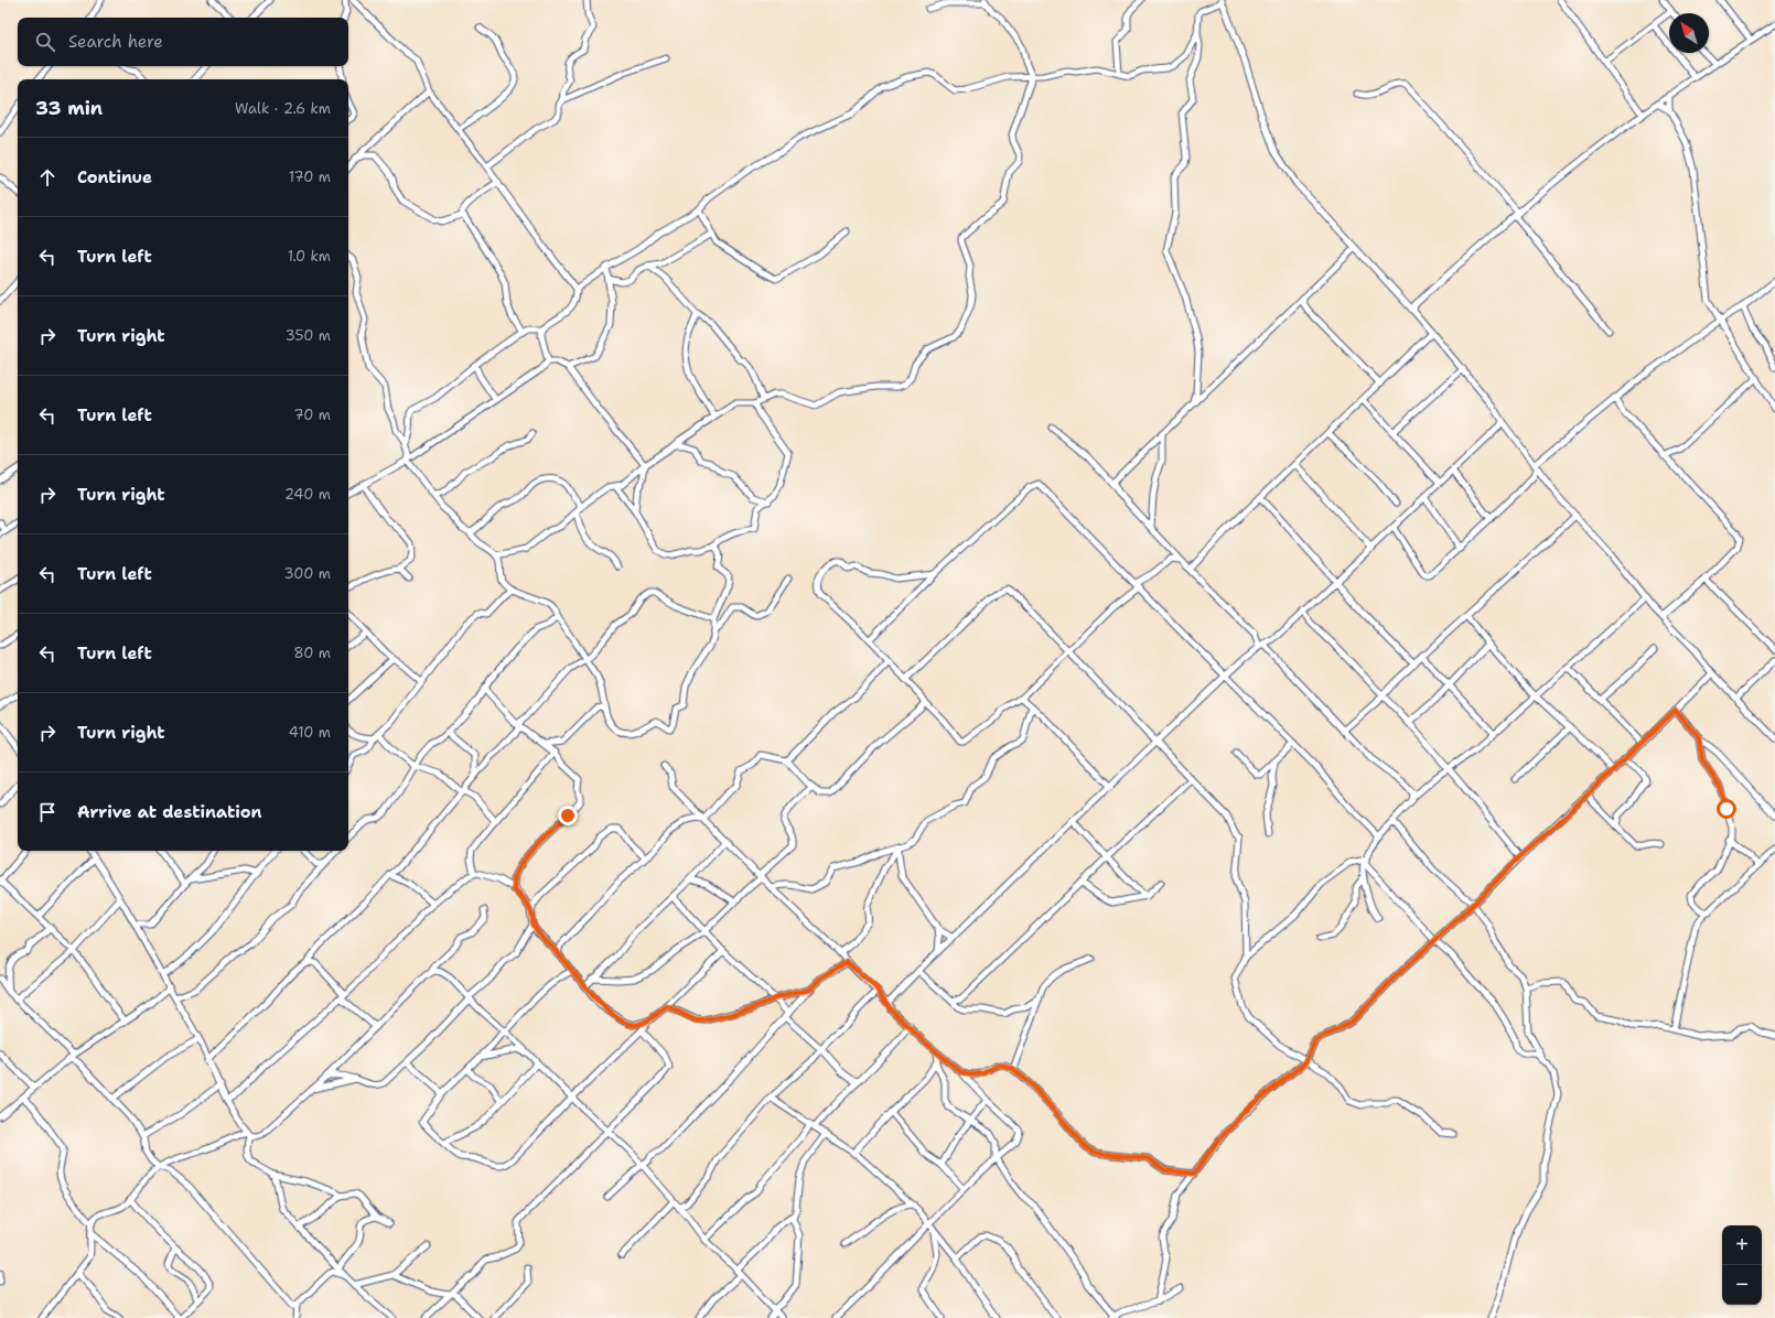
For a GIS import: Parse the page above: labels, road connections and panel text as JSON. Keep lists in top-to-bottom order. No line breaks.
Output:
{"north":"top left","page":{"search":"Search here","heading":["33 min","Walk · 2.6 km"],"list":[["Continue","170 m"],["Turn left","1.0 km"],["Turn right","350 m"],["Turn left","70 m"],["Turn right","240 m"],["Turn left","300 m"],["Turn left","80 m"],["Turn right","410 m"],"Arrive at destination"],"map_buttons":["+","−"]}}
